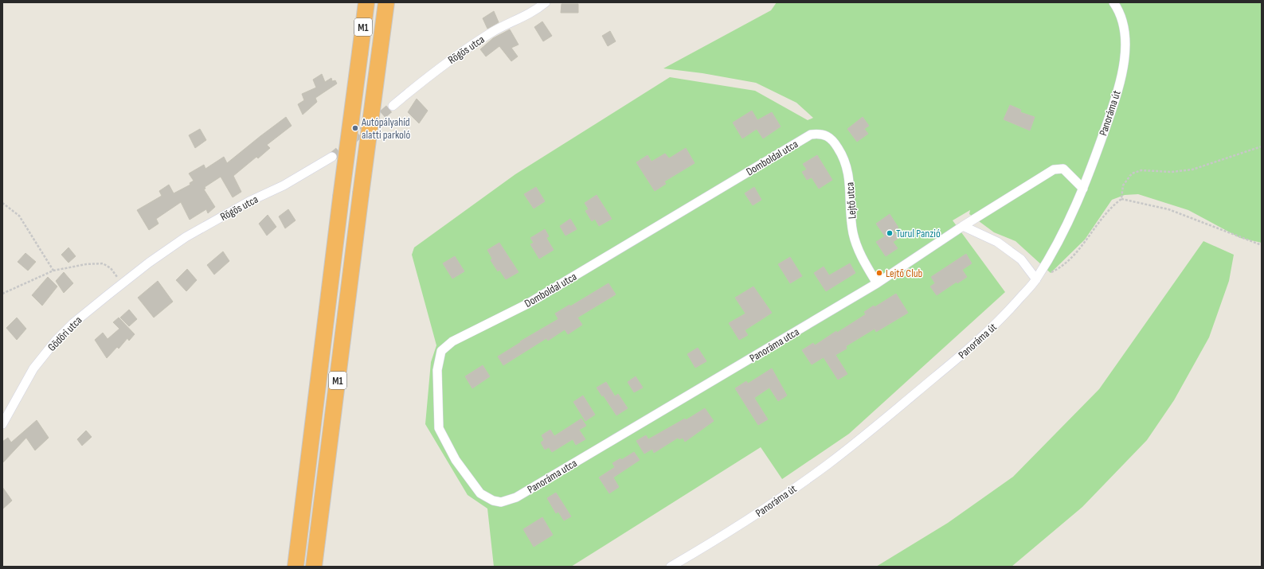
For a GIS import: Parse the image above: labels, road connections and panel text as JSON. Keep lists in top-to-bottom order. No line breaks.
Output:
{"streets":{"highway":["M1"],"street":["Rögös utca","Panoráma út","Domboldal utca","Lejtő utca","Gödöri utca","Panoráma utca"]},"crossings":[["Rögös utca","Gödöri utca"],["Panoráma út","Panoráma utca"],["Domboldal utca","Lejtő utca"],["Domboldal utca","Panoráma utca"],["Lejtő utca","Panoráma utca"]],"places":["Autópályahíd alatti parkoló","Turul Panzió","Lejtő Club"]}
